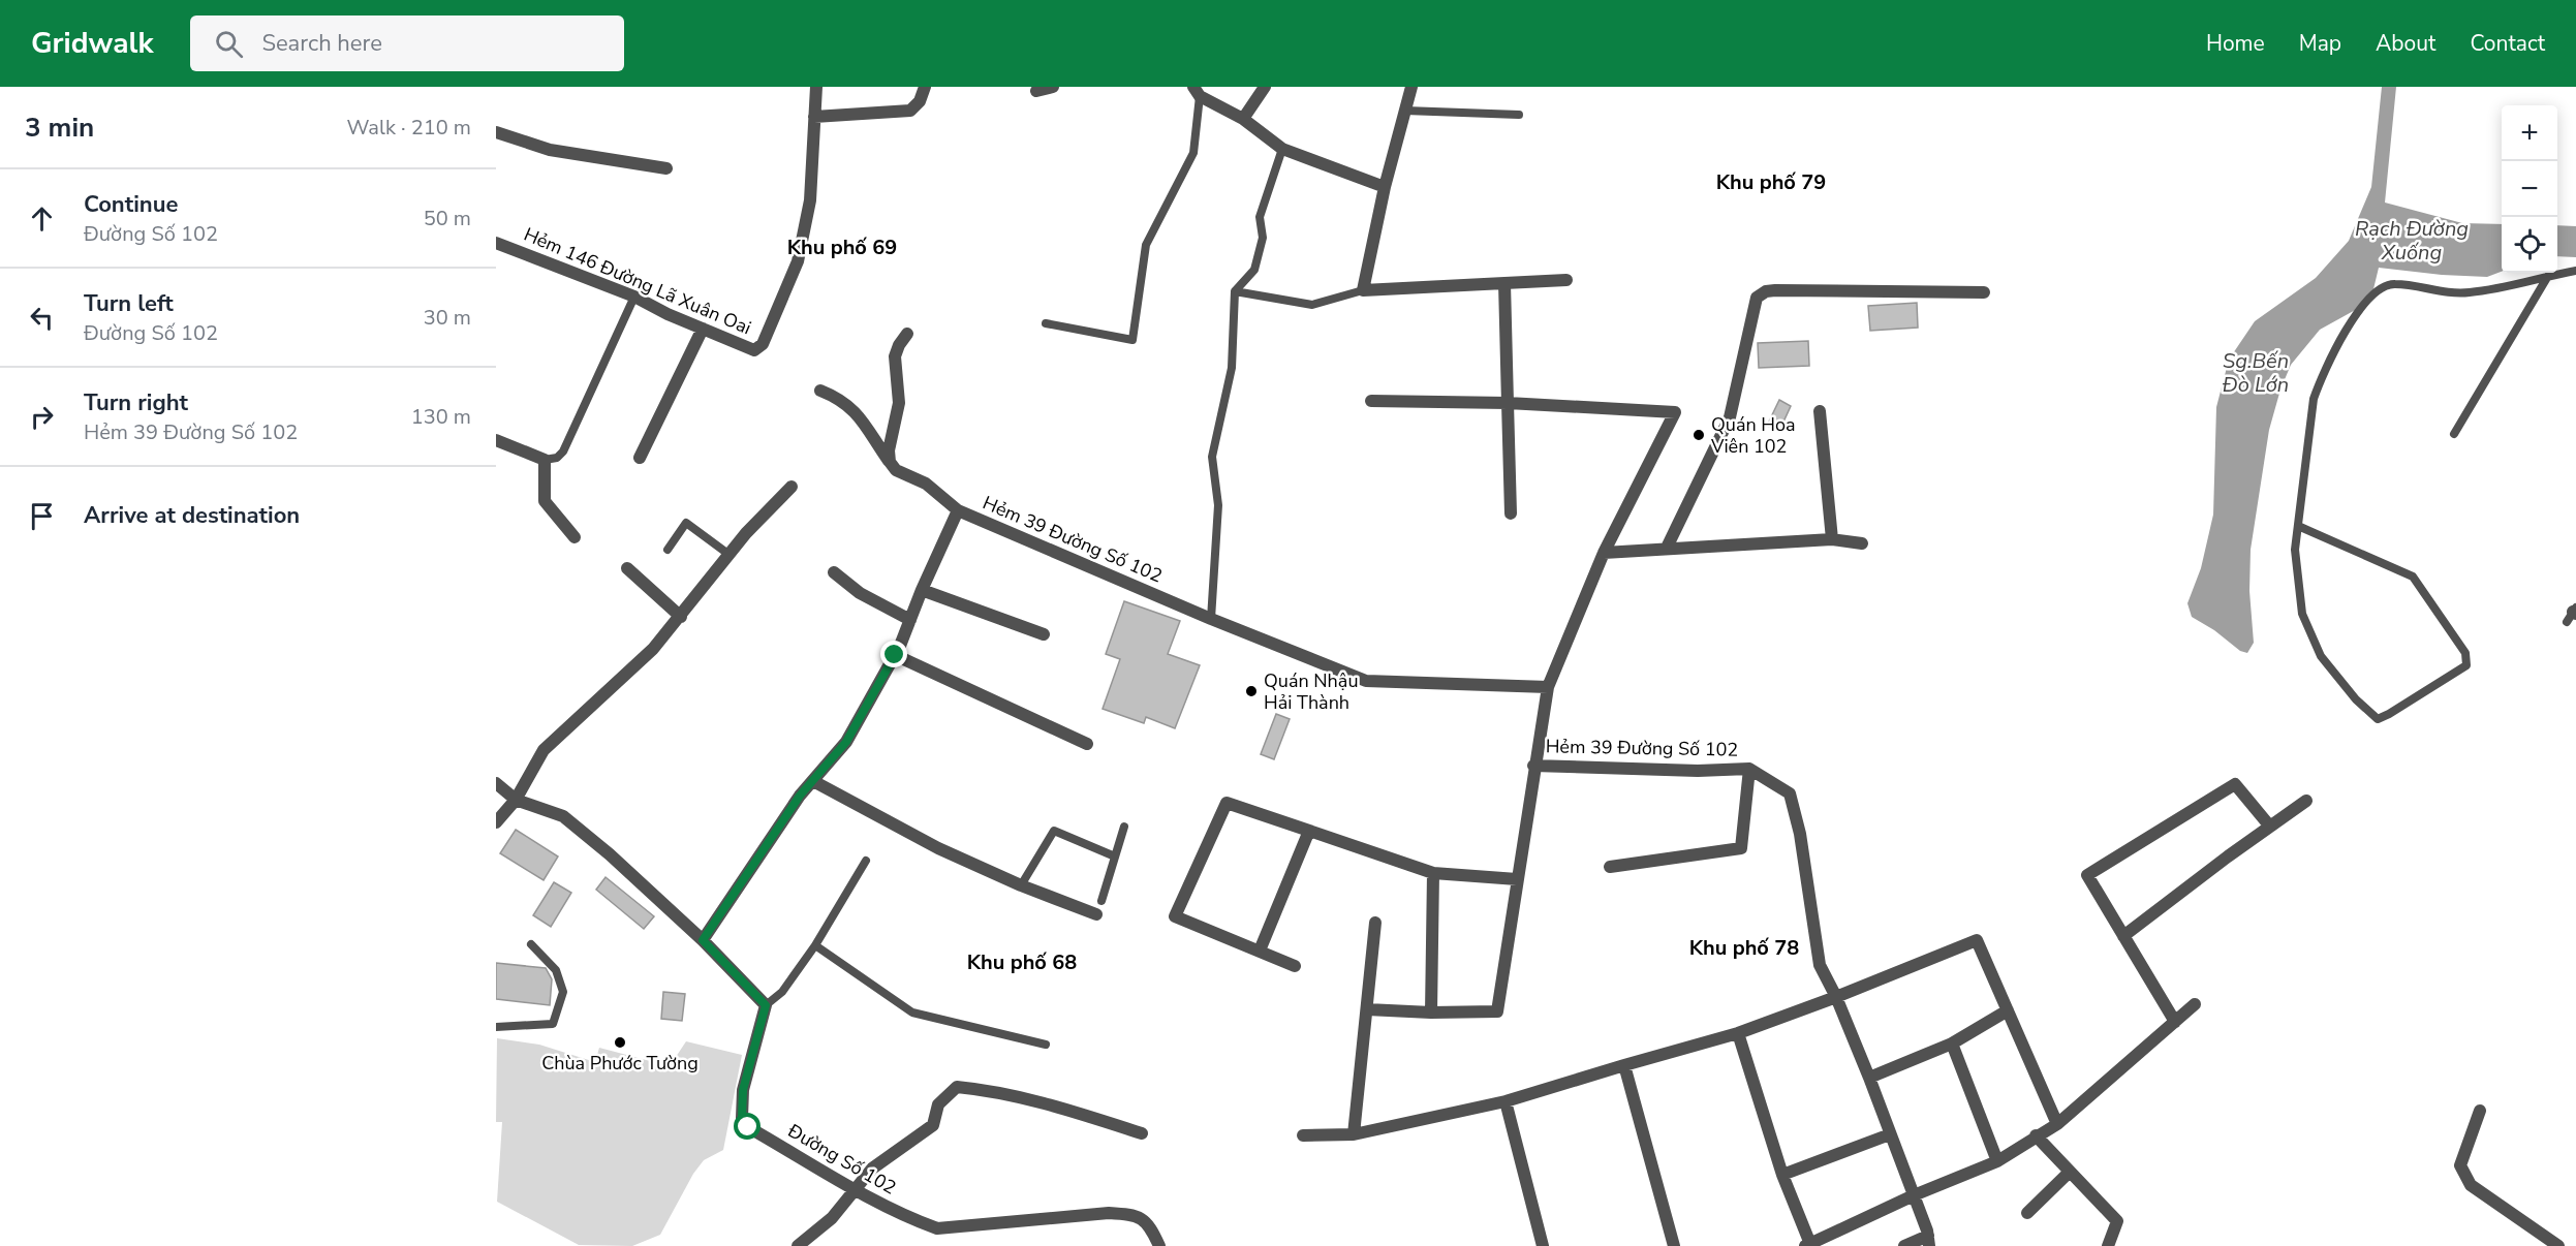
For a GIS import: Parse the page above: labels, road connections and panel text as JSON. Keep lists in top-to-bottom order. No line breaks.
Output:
{"streets":{"street":["Hẻm 146 Đường Lã Xuân Oai","Hẻm 39 Đường Số 102","Đường Số 102"]},"districts":["Khu phố 79","Khu phố 69","Khu phố 78","Khu phố 68"],"water":["Rạch Đường Xuống","Sg.Bến Đò Lớn"],"places":["Quán Hoa Viên 102","Quán Nhậu Hải Thành","Chùa Phước Tường"],"page":{"header":"Gridwalk","search":"Search here","nav":["Home","Map","About","Contact"],"heading":["3 min","Walk · 210 m"],"map_buttons":["+","−"],"list":[["Continue","Đường Số 102","50 m"],["Turn left","Đường Số 102","30 m"],["Turn right","Hẻm 39 Đường Số 102","130 m"],"Arrive at destination"]}}
